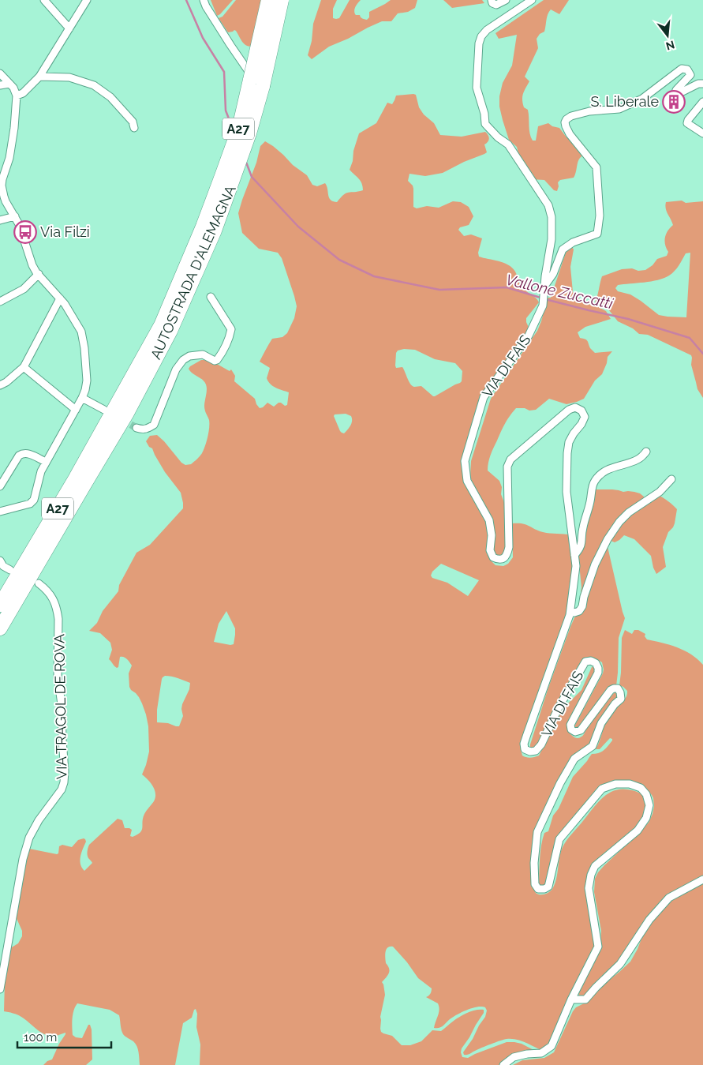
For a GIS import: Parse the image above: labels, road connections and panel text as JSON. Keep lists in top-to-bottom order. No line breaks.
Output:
{"streets":{"highway":["A27","AUTOSTRADA D'ALEMAGNA"],"street":["VIA DI FAIS","VIA TRAGOL DE ROVA"]},"crossings":[["A27","AUTOSTRADA D'ALEMAGNA"]],"water":["Vallone Zuccatti"],"places":{"building":["S. Liberale"],"bus stop":["Via Filzi"]},"scale_bar":"100 m","north":"bottom"}
